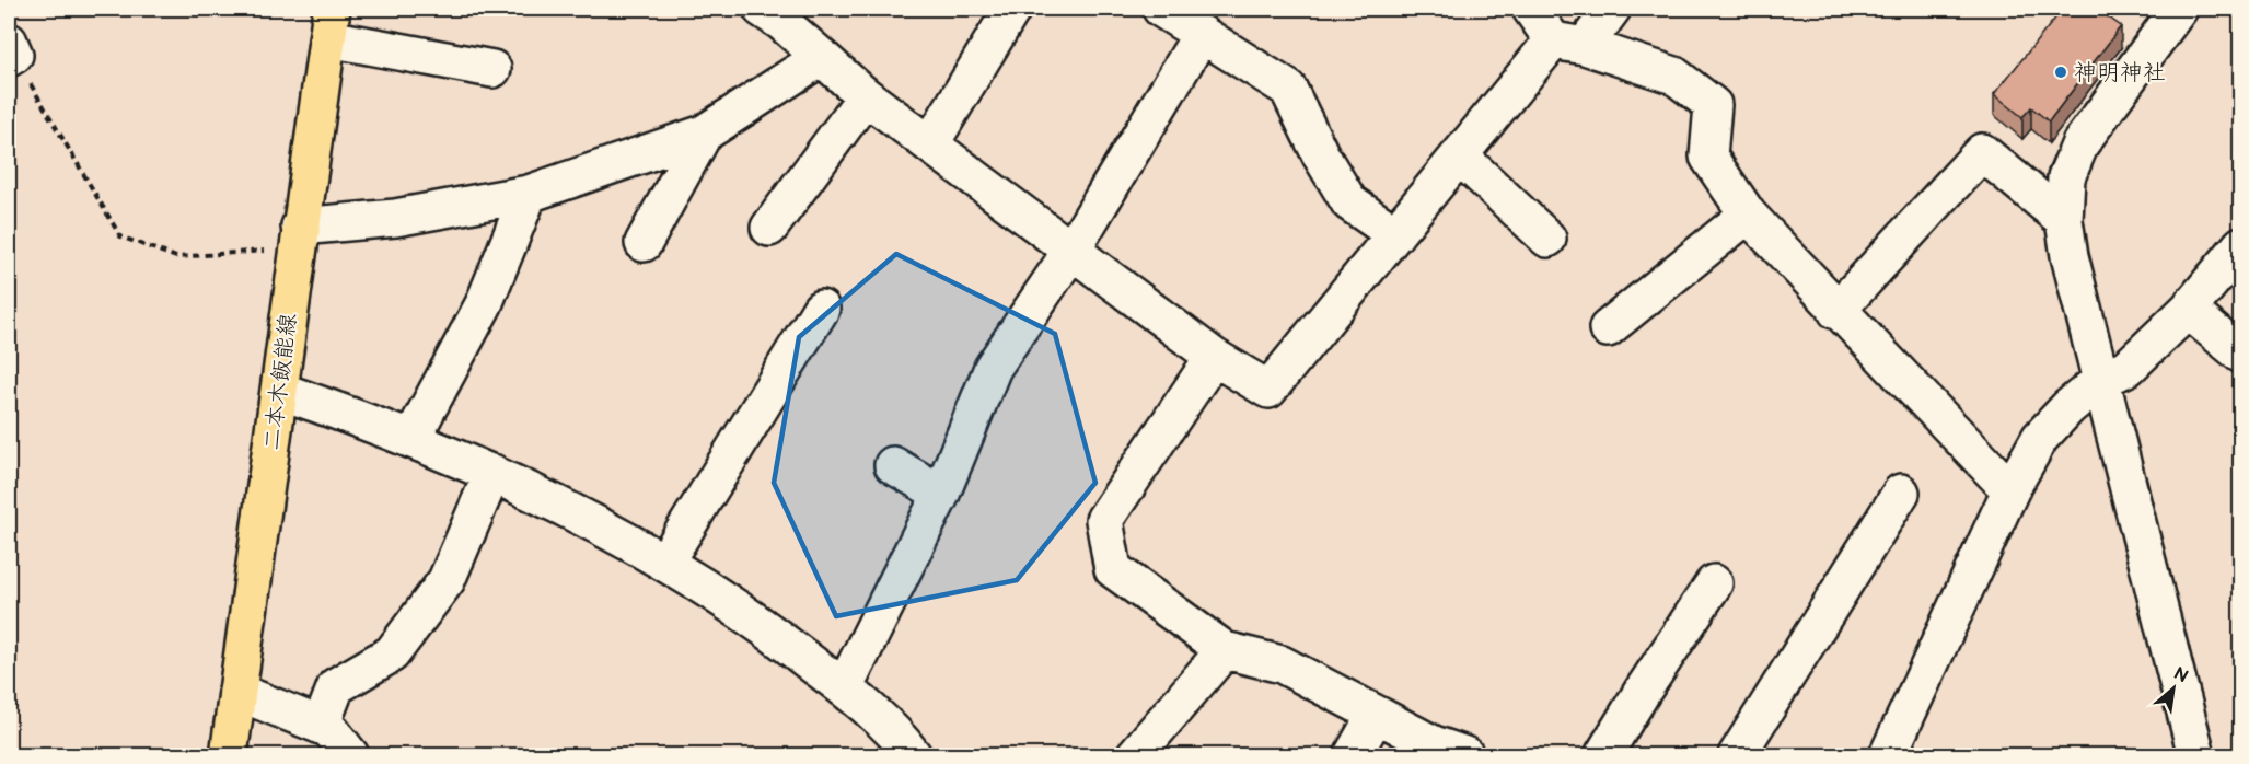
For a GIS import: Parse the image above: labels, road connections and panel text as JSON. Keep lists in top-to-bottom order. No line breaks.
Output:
{"streets":{"main road":["二本木飯能線"]},"places":["神明神社"],"north":"top right"}
